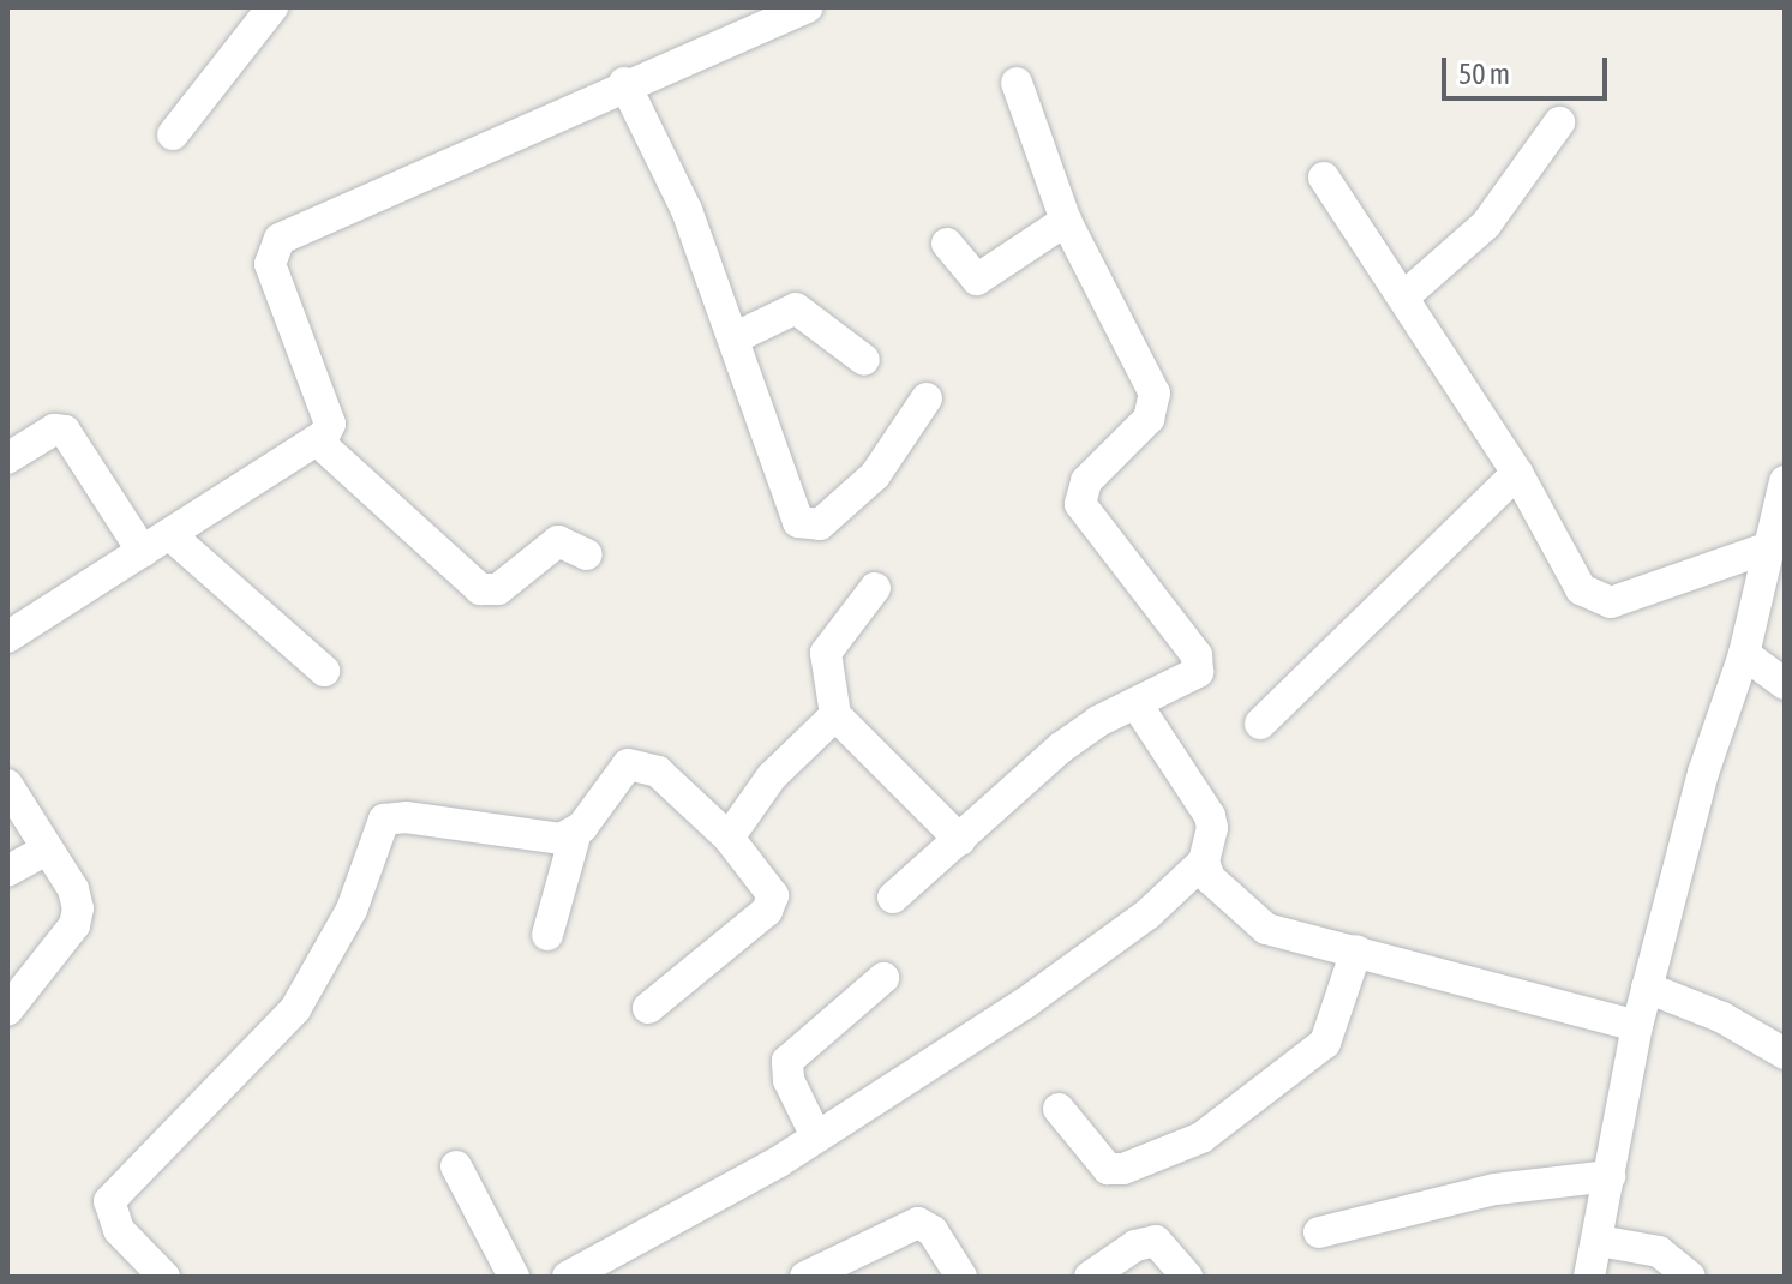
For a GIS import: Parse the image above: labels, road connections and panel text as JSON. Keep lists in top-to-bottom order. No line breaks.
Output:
{"scale_bar":"50 m"}
